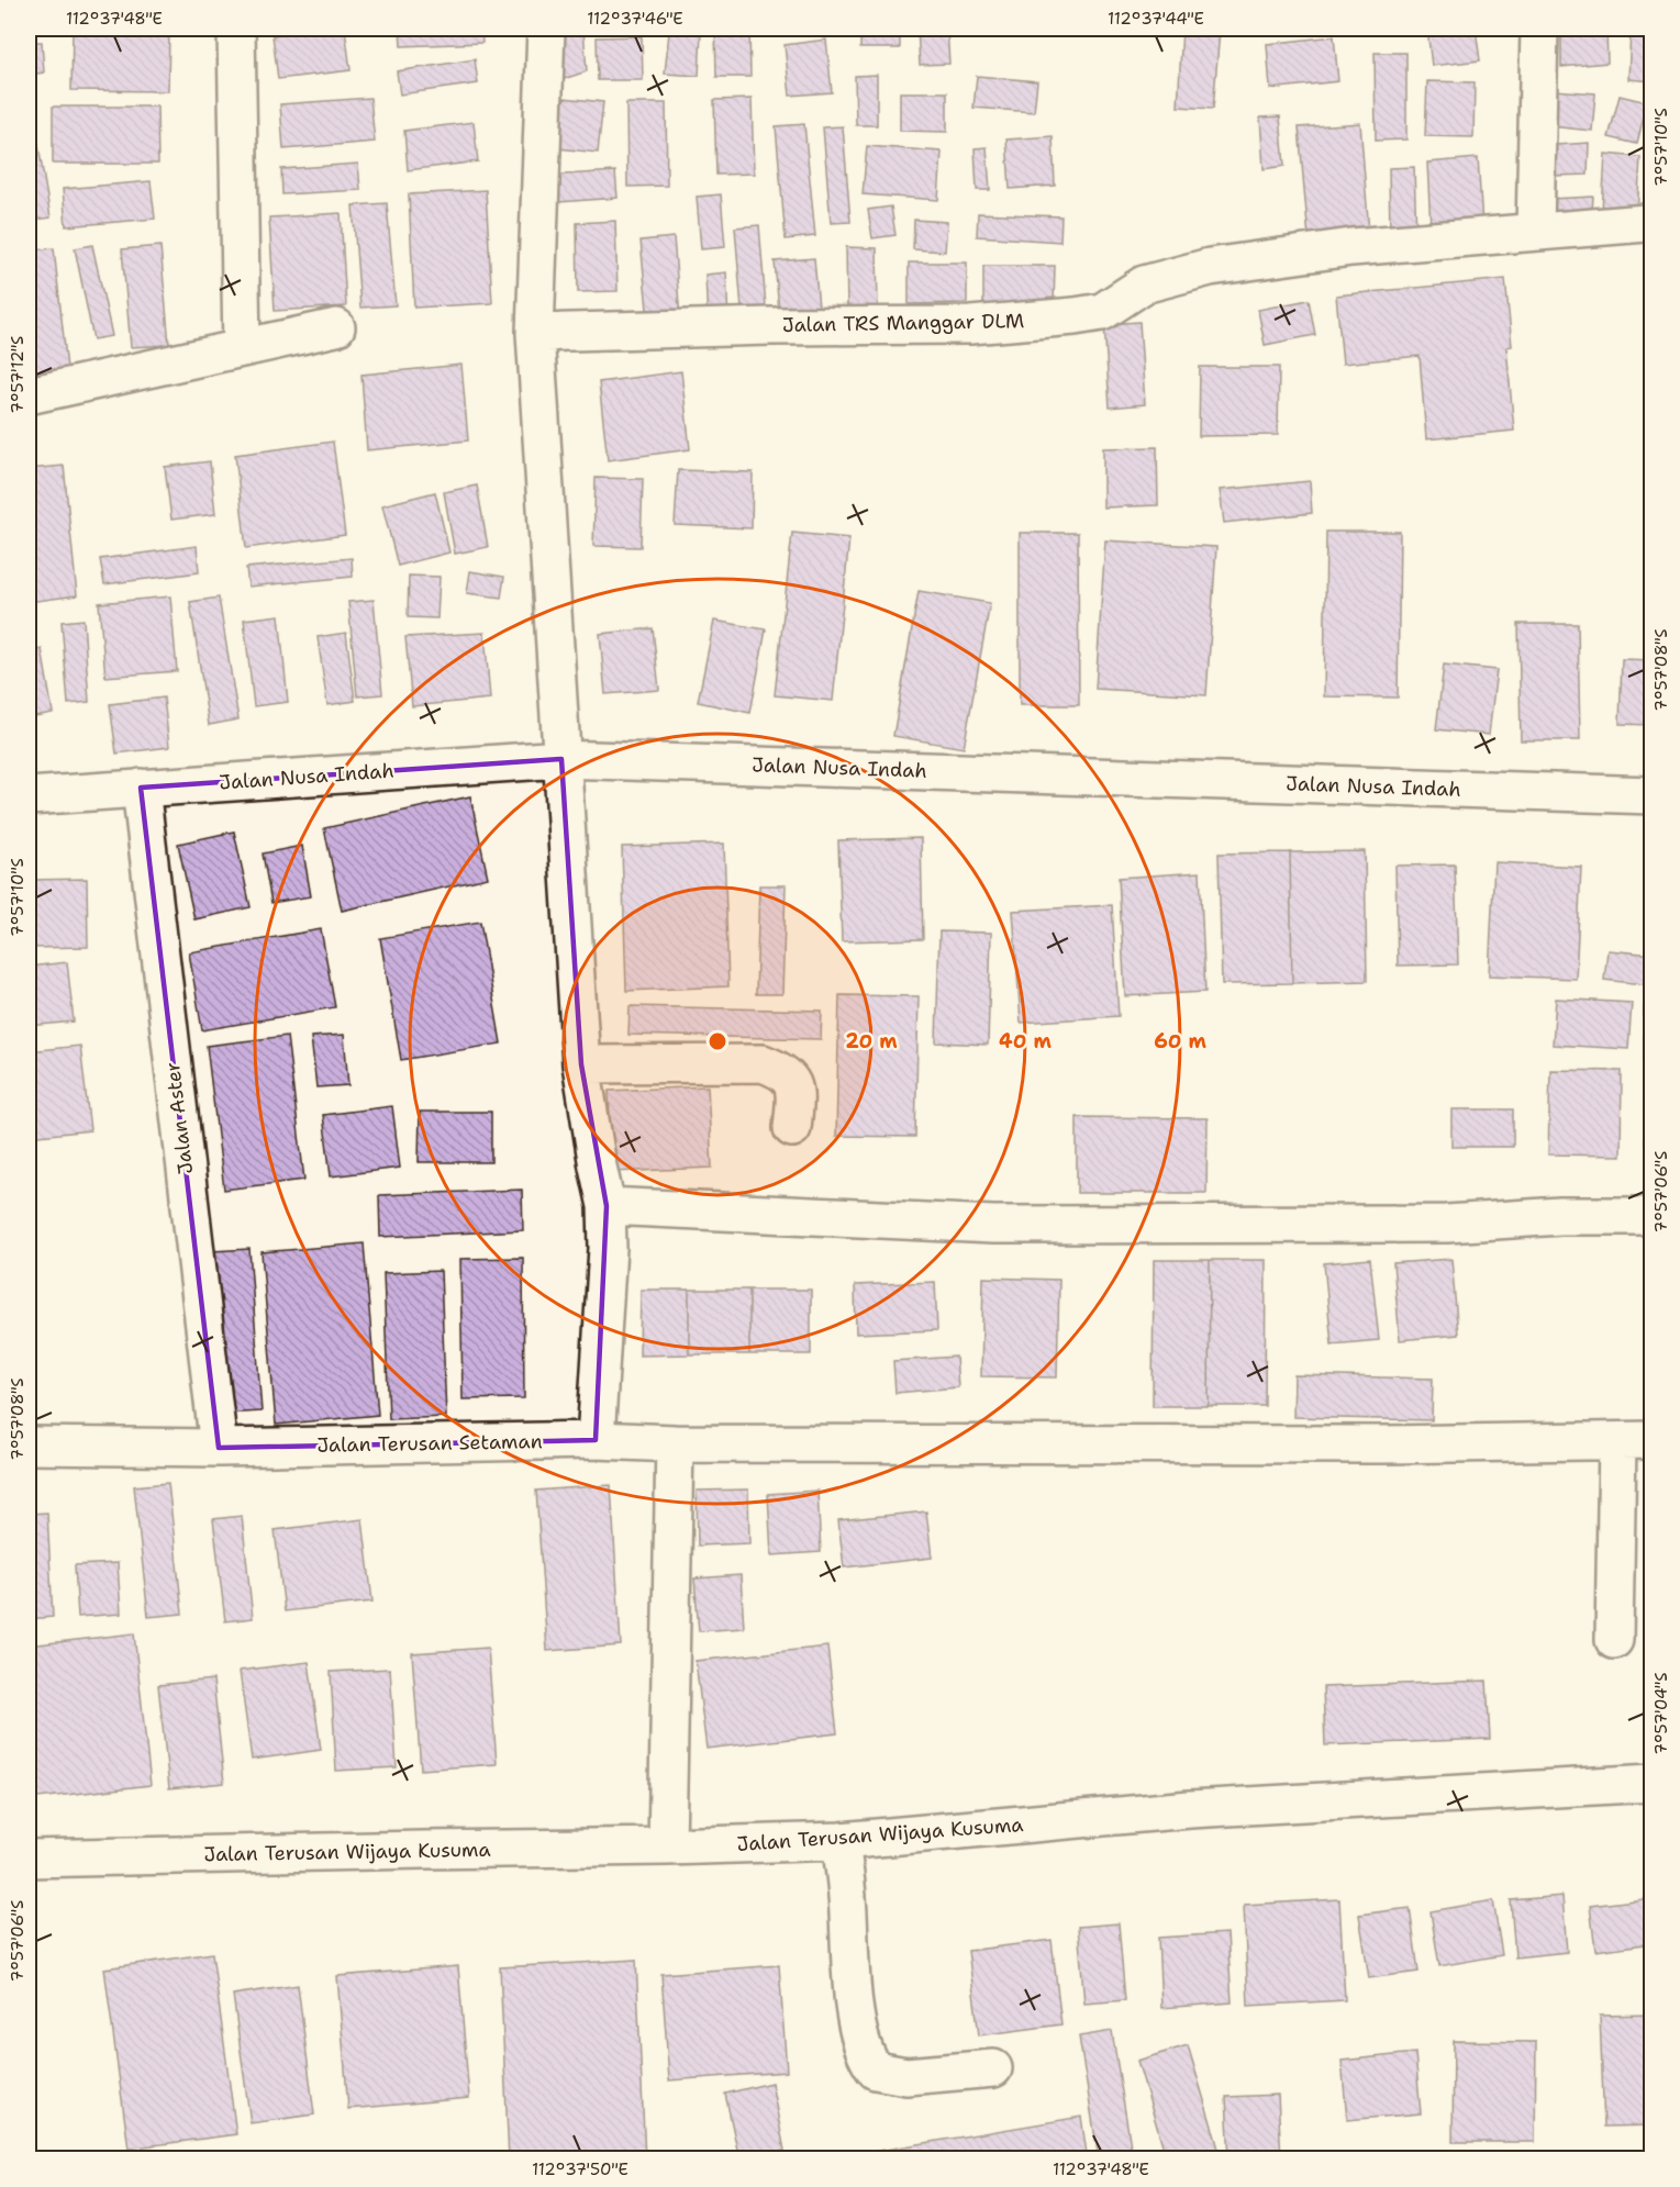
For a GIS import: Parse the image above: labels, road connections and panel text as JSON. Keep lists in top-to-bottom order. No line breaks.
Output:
{"streets":{"street":["Jalan TRS Manggar DLM","Jalan Nusa Indah","Jalan Aster","Jalan Terusan Setaman","Jalan Terusan Wijaya Kusuma"]},"crossings":[["Jalan Nusa Indah","Jalan Aster"],["Jalan Aster","Jalan Terusan Setaman"]],"coordinates":["112°37'48\"E","112°37'46\"E","112°37'44\"E","7°57'10\"S","7°57'12\"S","7°57'08\"S","7°57'06\"S","7°57'04\"S","112°37'50\"E"],"rings":["20 m","40 m","60 m"]}
